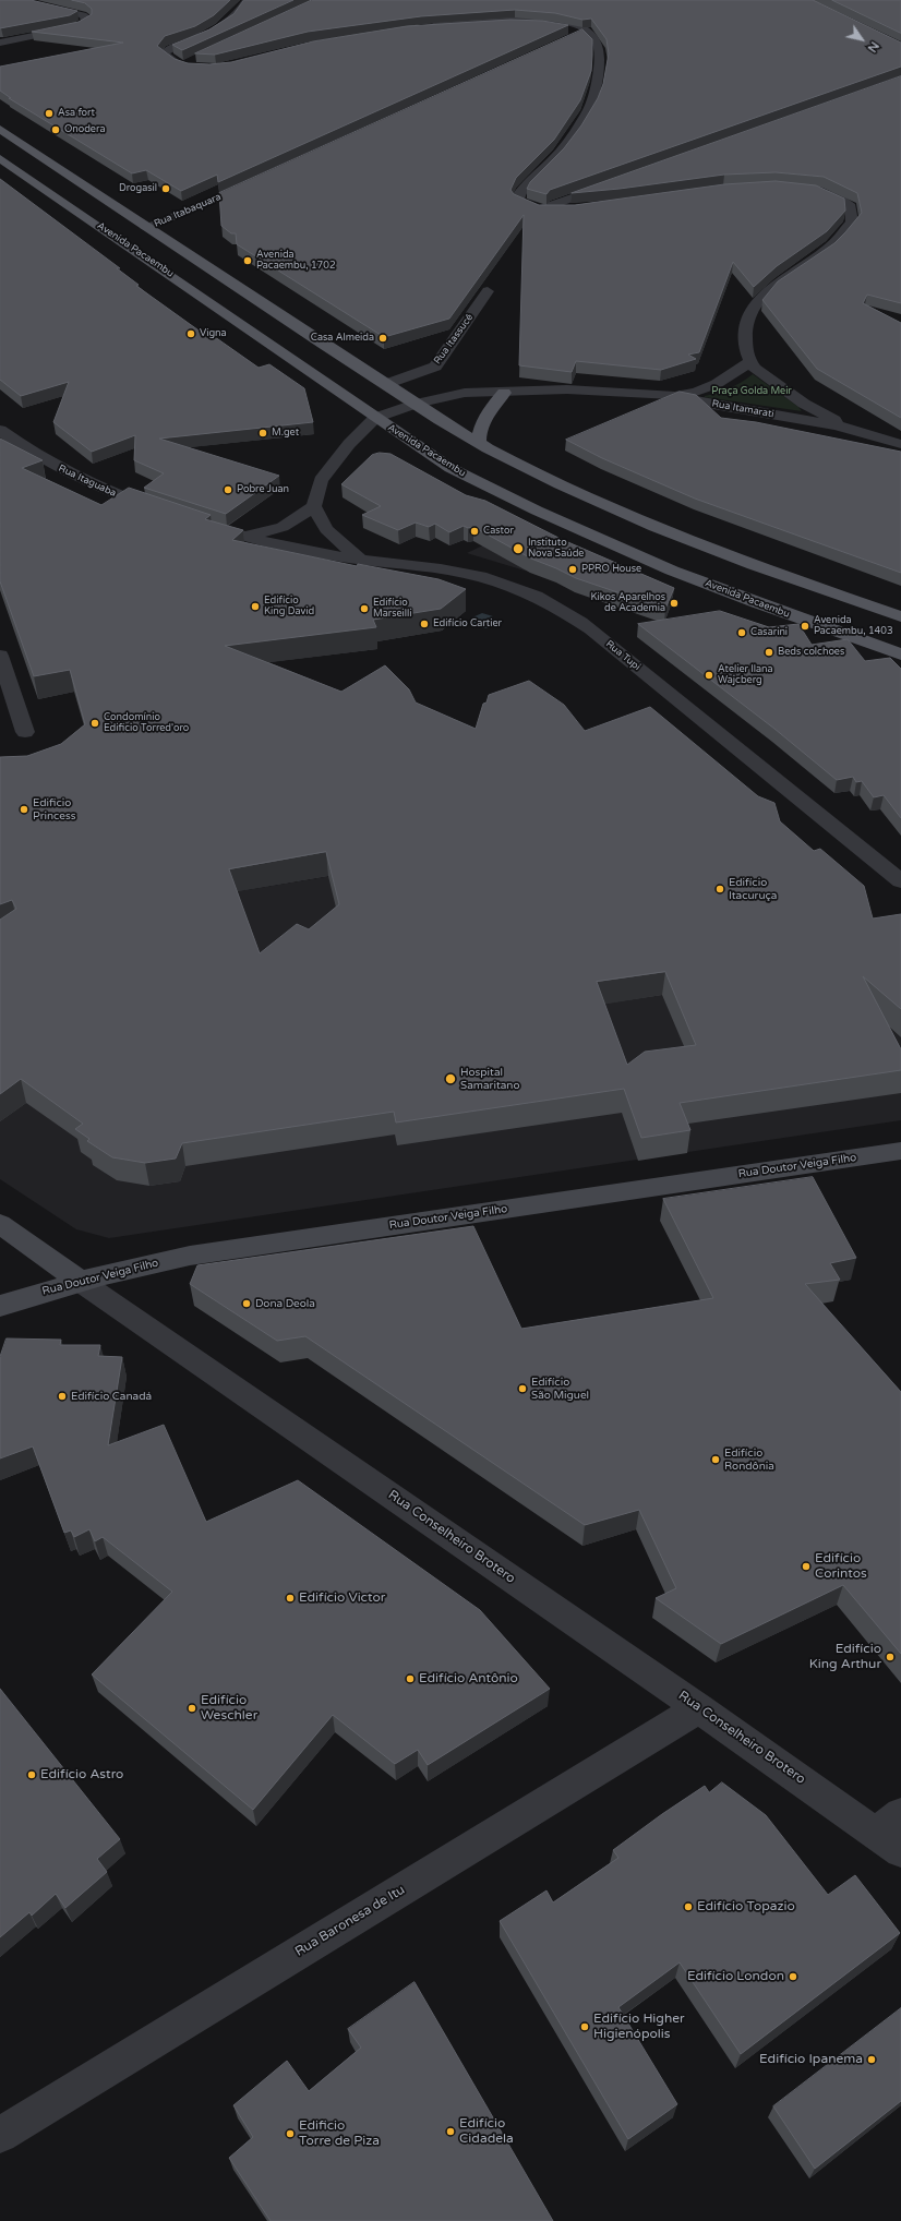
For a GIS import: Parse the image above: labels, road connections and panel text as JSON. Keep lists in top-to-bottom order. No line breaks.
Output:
{"streets":{"main road":["Avenida Pacaembu"],"street":["Rua Itabaquara","Rua Itassucê","Rua Itamarati","Rua Itaguaba","Rua Tupi","Rua Doutor Veiga Filho","Rua Conselheiro Brotero","Rua Baronesa de Itu"]},"crossings":[["Avenida Pacaembu","Rua Itamarati"],["Rua Doutor Veiga Filho","Rua Conselheiro Brotero"],["Rua Conselheiro Brotero","Rua Baronesa de Itu"]],"parks":["Praça Golda Meir"],"places":["Asa fort","Onodera","Drogasil","Avenida Pacaembu, 1702","Vigna","Casa Almeida","M.get","Pobre Juan","Castor","Instituto Nova Saúde","PPRO House","Kikos Aparelhos de Academia","Edifício King David","Edifício Marseilli","Edifício Cartier","Avenida Pacaembu, 1403","Casarini","Beds colchoes","Atelier Ilana Wajcberg","Condomínio Edificio Torred'oro","Edificio Princess","Edifício Itacuruça","Hospital Samaritano","Dona Deola","Edifício São Miguel","Edifício Canadá","Edifício Rondônia","Edifício Corintos","Edifício Victor","Edifício King Arthur","Edifício Antônio","Edifício Weschler","Edifício Astro","Edifício Topazio","Edifício London","Edifício Higher Higienópolis","Edifício Ipanema","Edifício Cidadela","Edificio Torre de Piza"],"north":"bottom right"}
